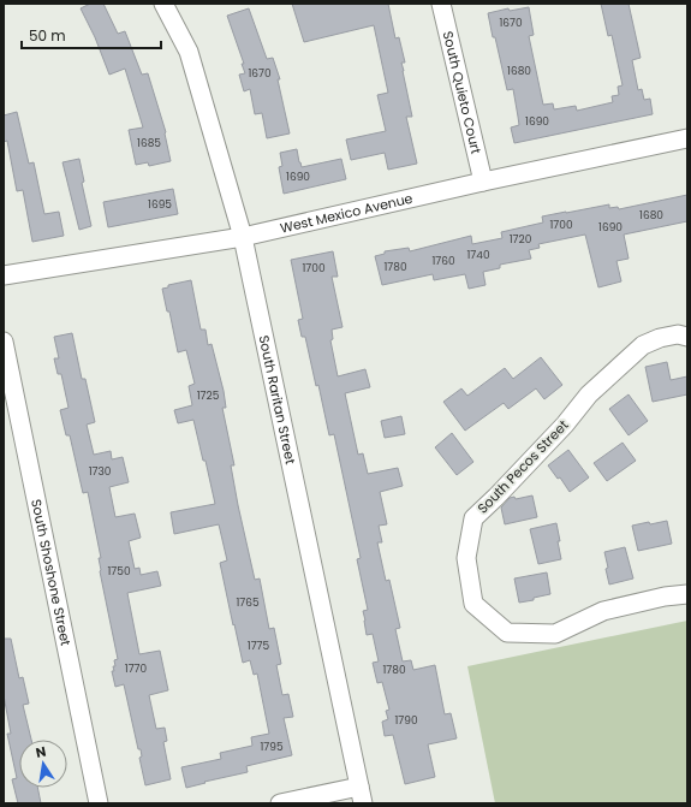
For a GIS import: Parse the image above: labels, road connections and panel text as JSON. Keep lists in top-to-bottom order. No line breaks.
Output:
{"streets":{"street":["South Quieto Court","West Mexico Avenue","South Raritan Street","South Pecos Street","South Shoshone Street"]},"crossings":[["South Quieto Court","West Mexico Avenue"],["West Mexico Avenue","South Raritan Street"]],"house_numbers":["1670","1680","1670","1690","1685","1690","1695","1680","1700","1690","1720","1740","1760","1780","1700","1725","1730","1750","1765","1775","1770","1780","1790","1795"],"scale_bar":"50 m","north":"top"}
